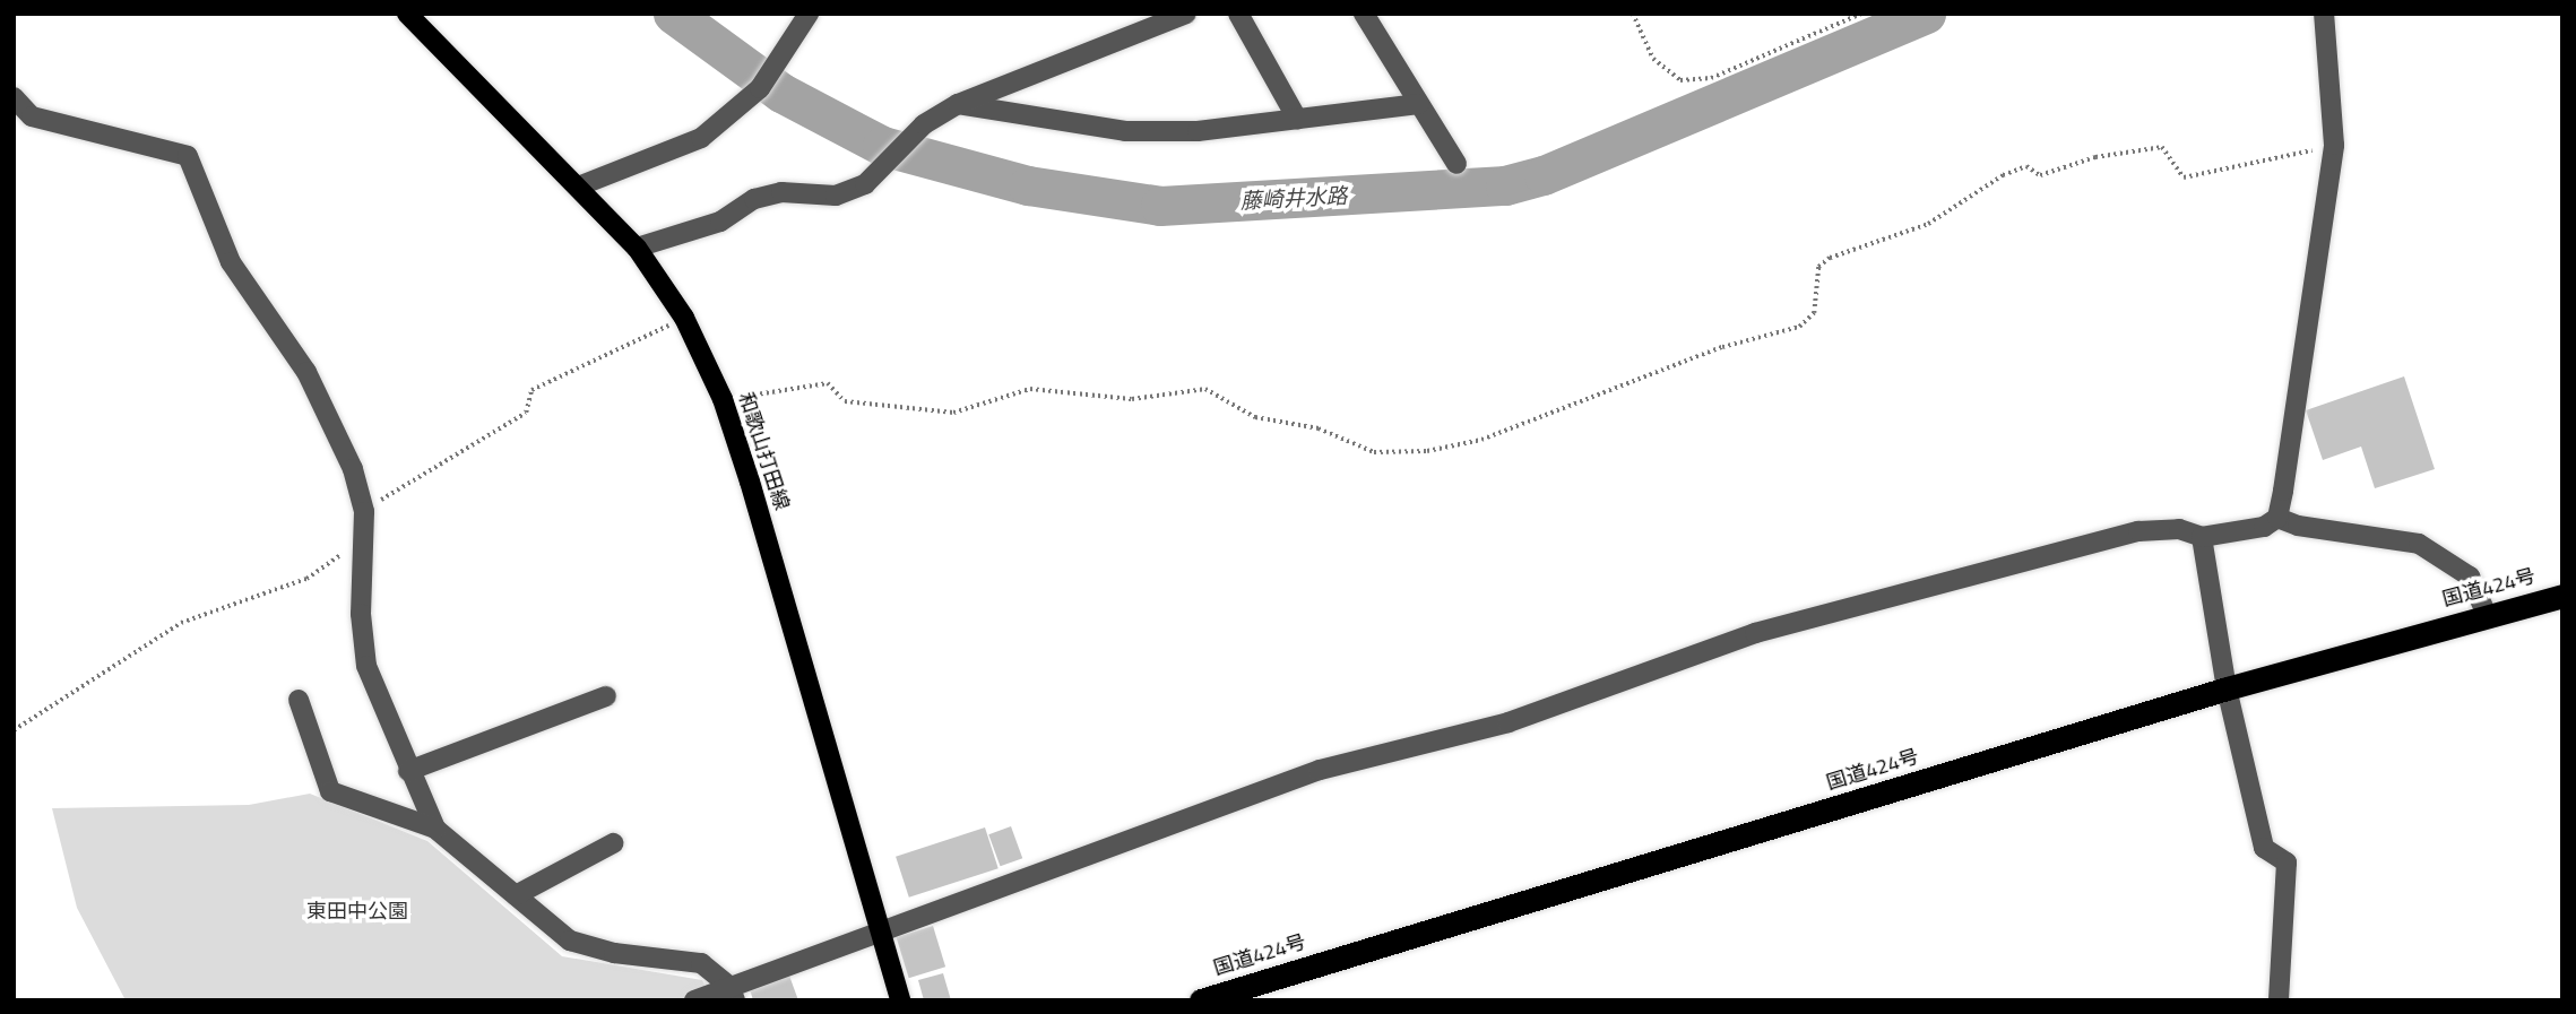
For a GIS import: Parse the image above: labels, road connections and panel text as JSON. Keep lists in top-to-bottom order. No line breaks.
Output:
{"streets":{"highway":["国道424号"],"main road":["和歌山打田線"]},"water":["藤崎井水路"],"parks":["東田中公園"]}
